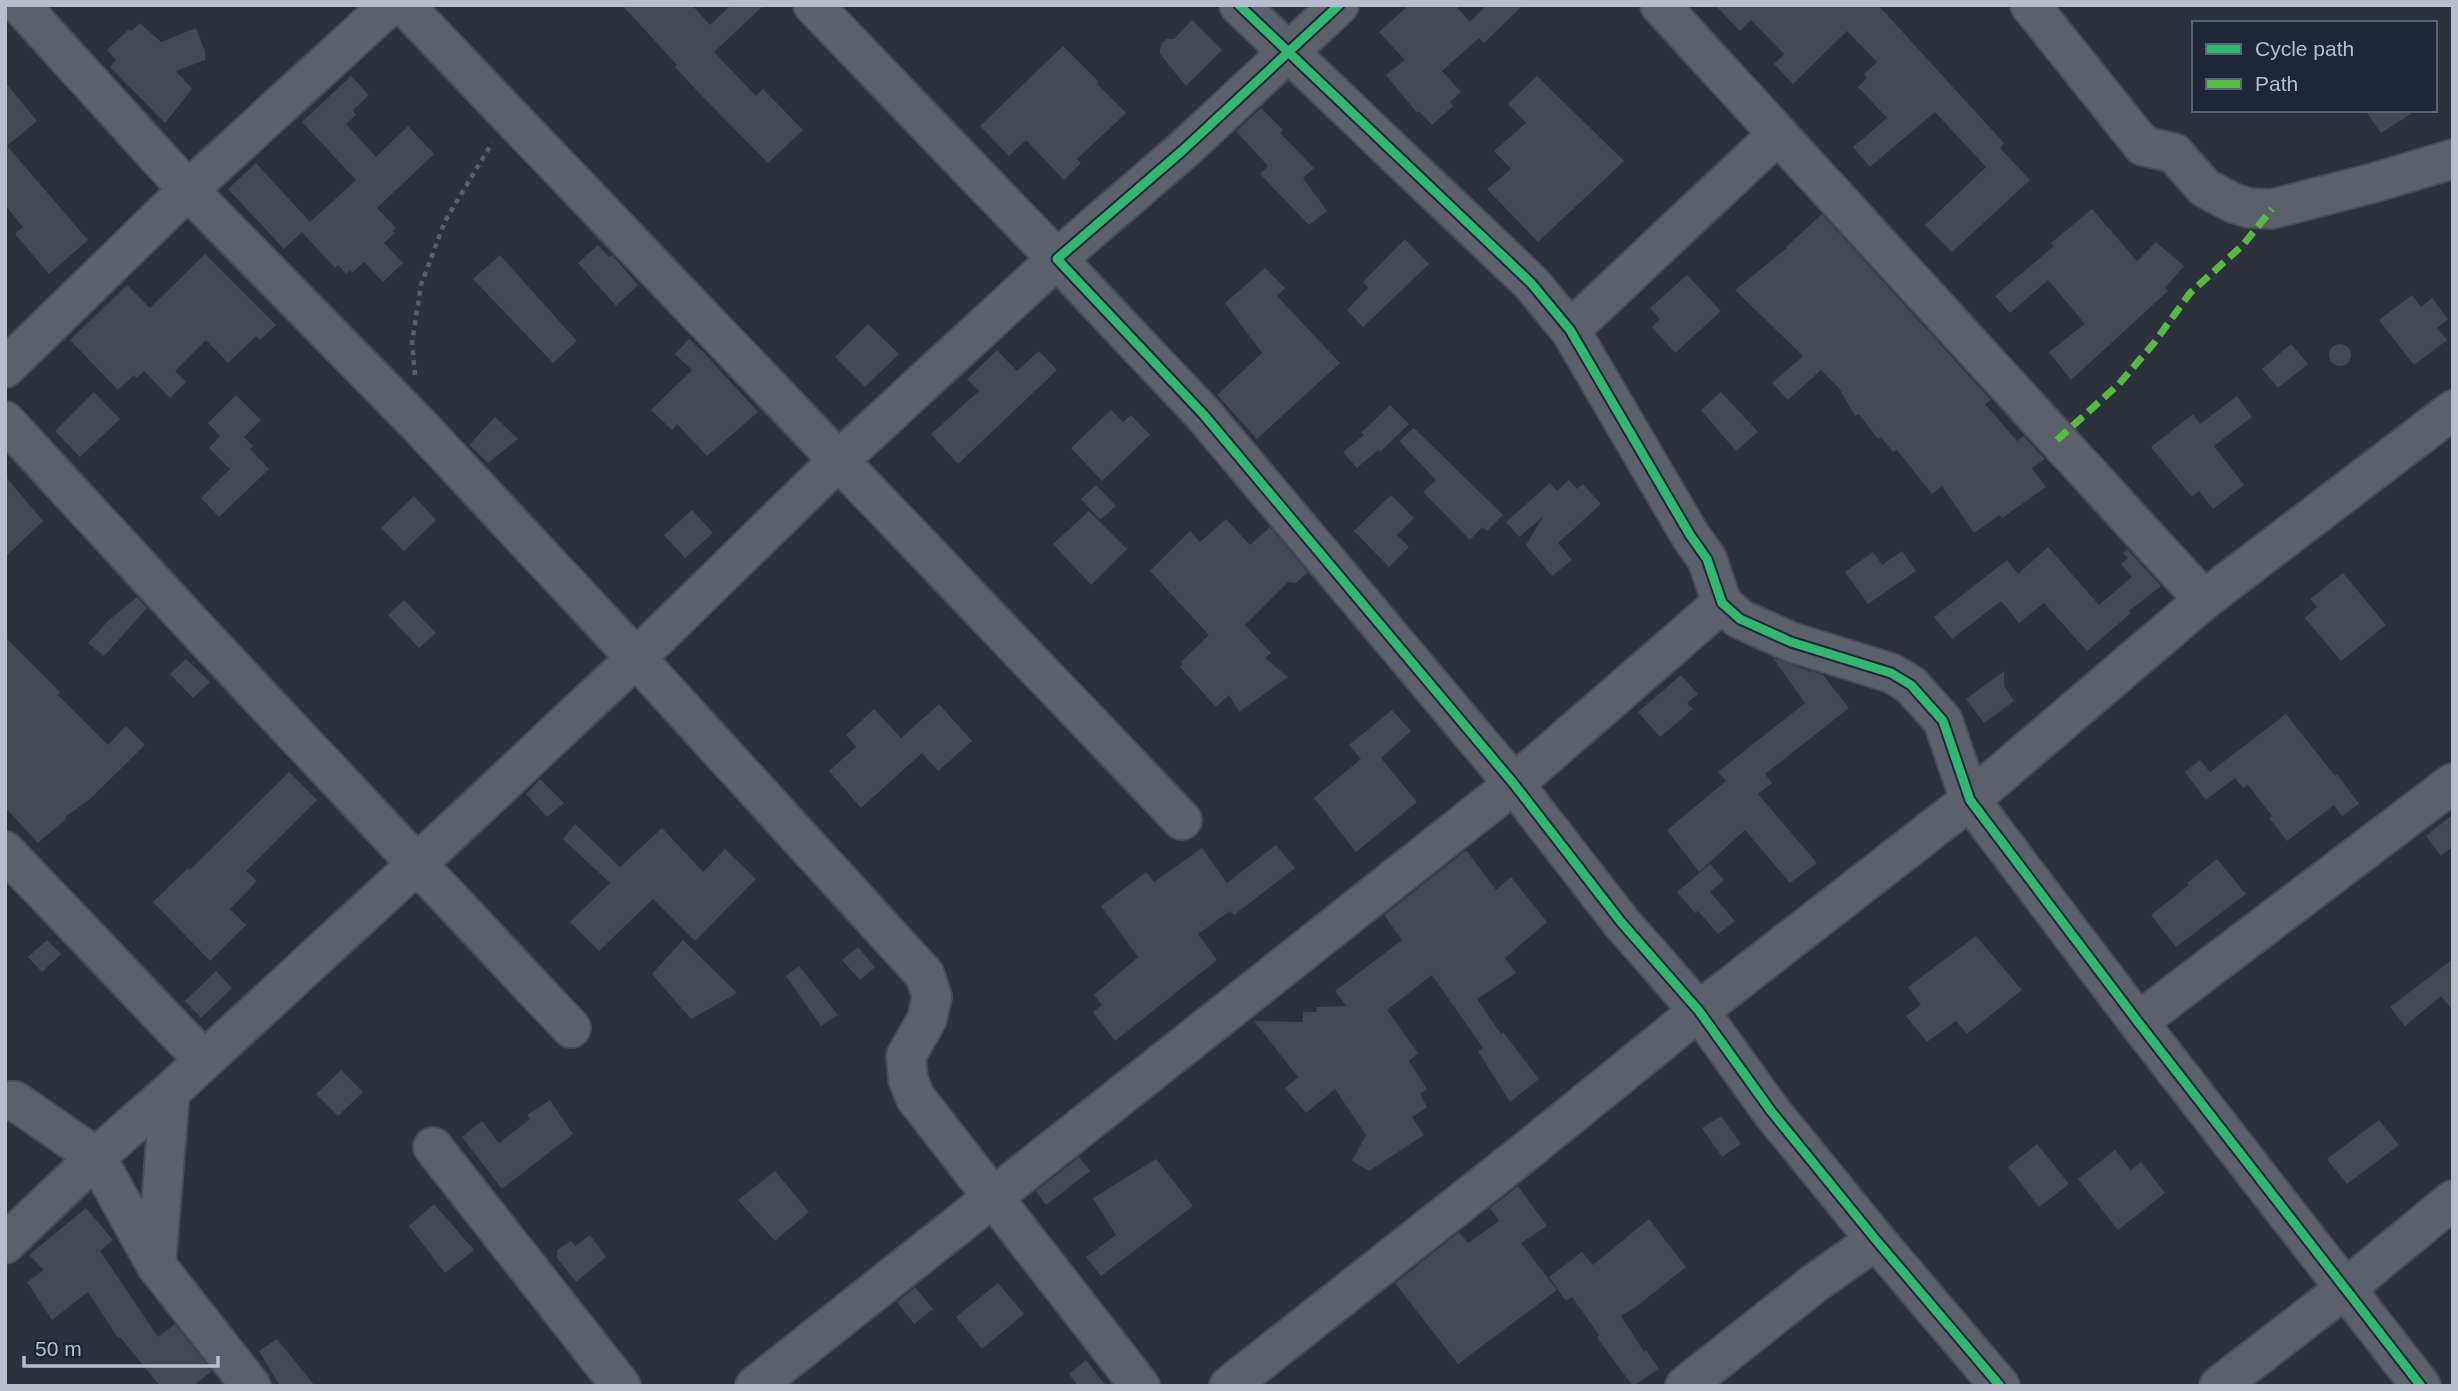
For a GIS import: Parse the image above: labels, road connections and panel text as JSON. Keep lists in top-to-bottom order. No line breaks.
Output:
{"legend":["Cycle path","Path"],"scale_bar":"50 m"}
